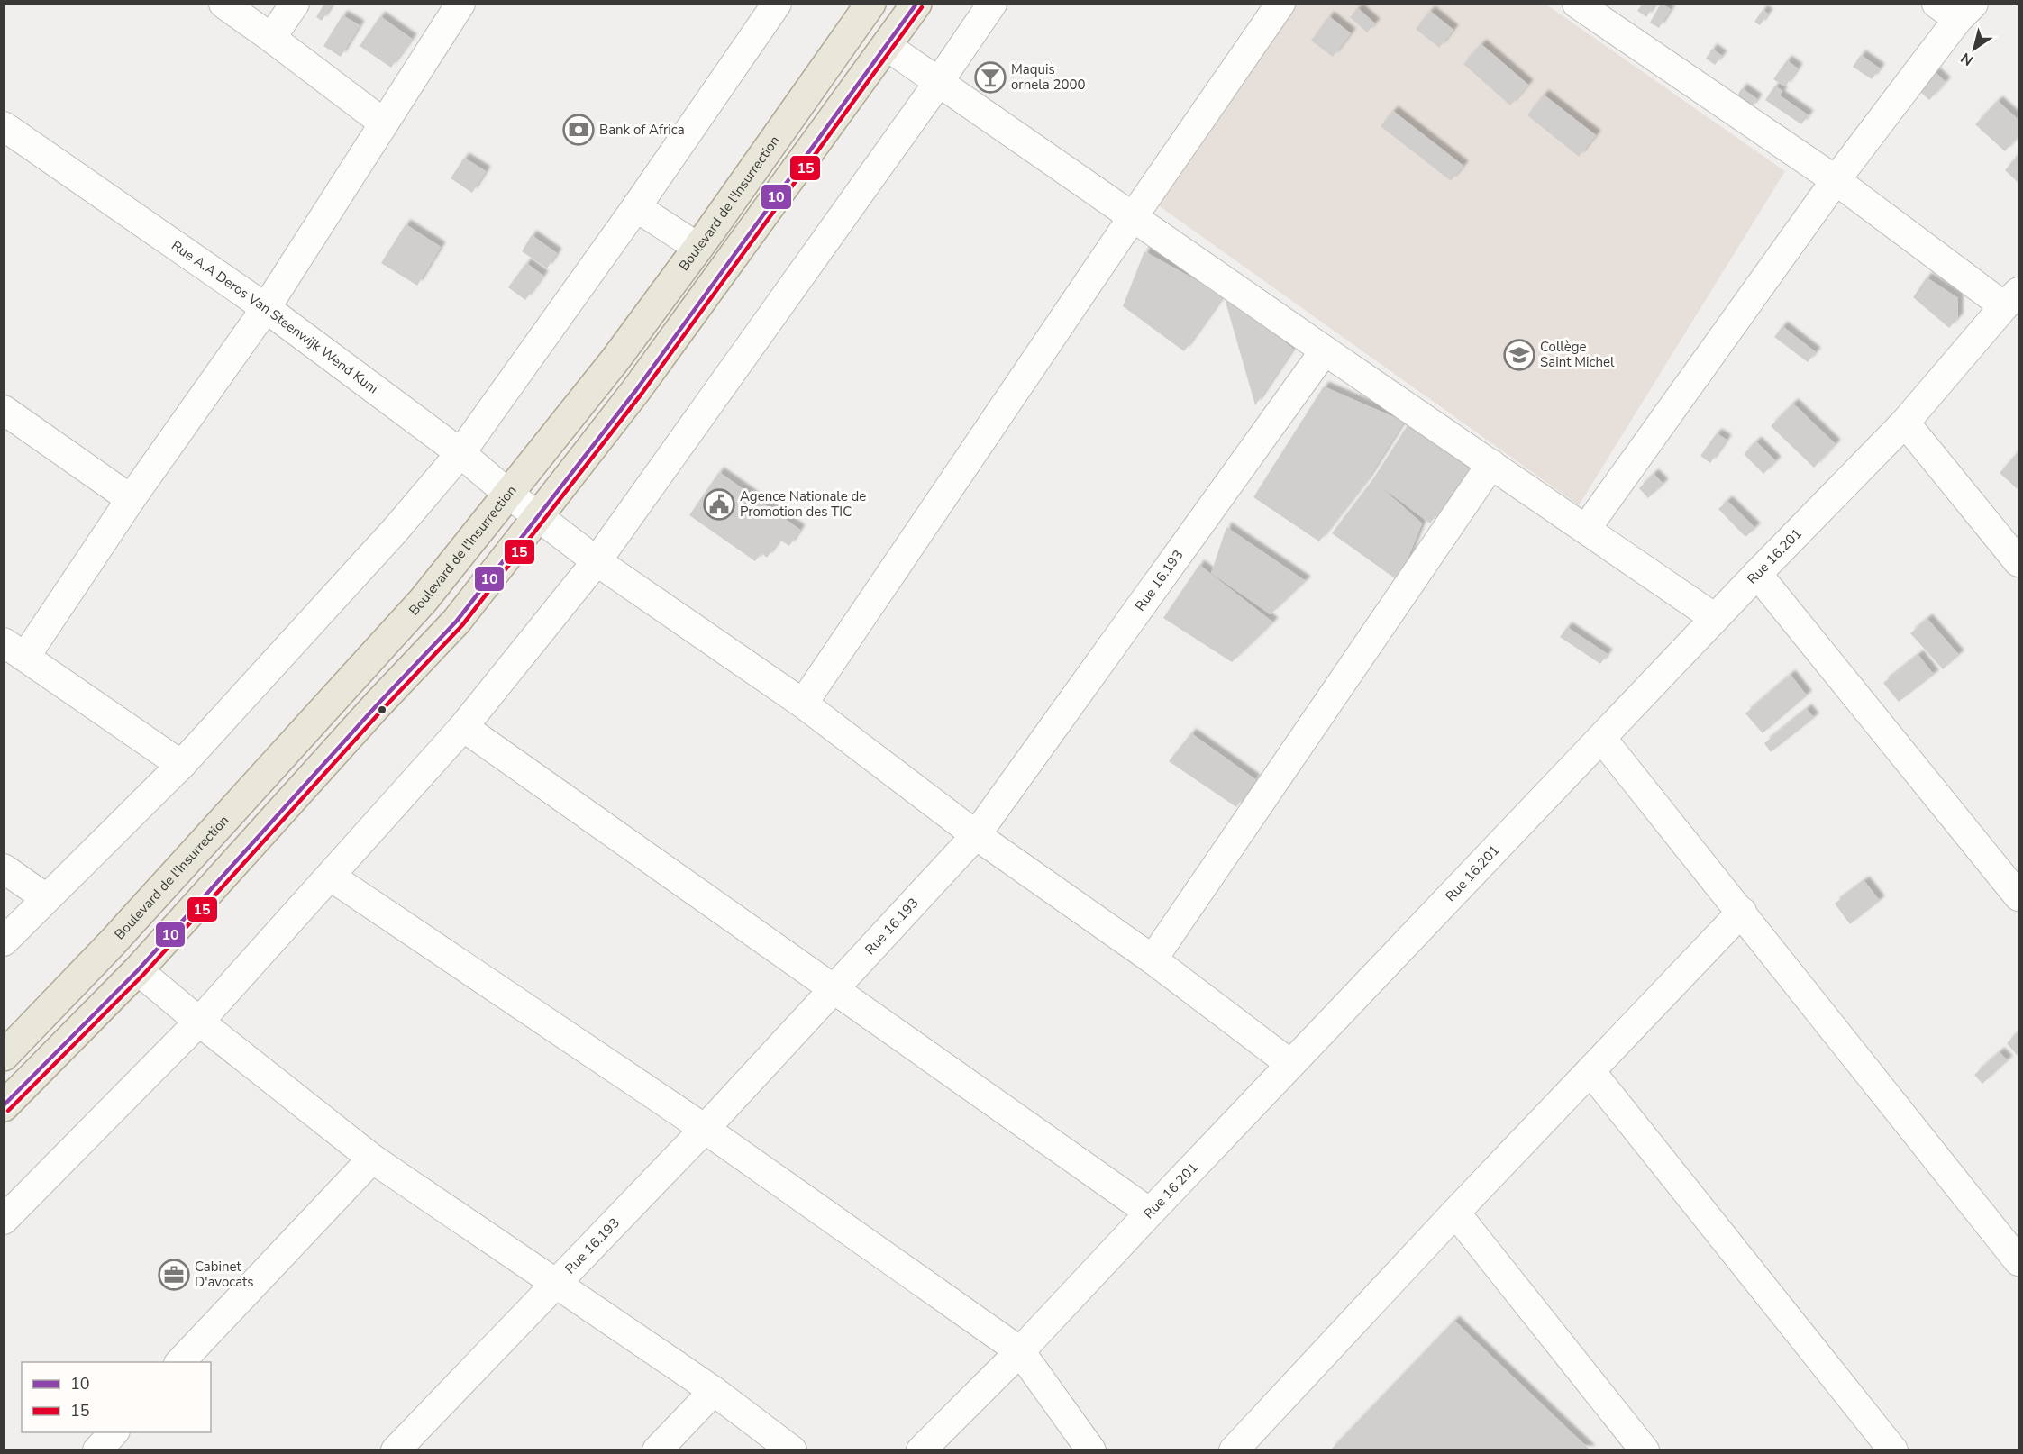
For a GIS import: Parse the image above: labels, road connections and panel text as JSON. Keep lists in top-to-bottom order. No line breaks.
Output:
{"streets":{"main road":["Boulevard de l'Insurrection"],"street":["Rue A.A Deros Van Steenwijk Wend Kuni","Rue 16.201","Rue 16.193"]},"crossings":[["Boulevard de l'Insurrection","Rue A.A Deros Van Steenwijk Wend Kuni"],["Rue A.A Deros Van Steenwijk Wend Kuni","Rue 16.201"],["Rue A.A Deros Van Steenwijk Wend Kuni","Rue 16.193"]],"places":{"bar":["Maquis ornela 2000"],"bank":["Bank of Africa"],"school or university":["Collège Saint Michel"],"public building":["Agence Nationale de Promotion des TIC"],"office":["Cabinet D'avocats"]},"lines":["transit line 10","transit line 15"],"legend":["10","15"],"north":"bottom left"}
